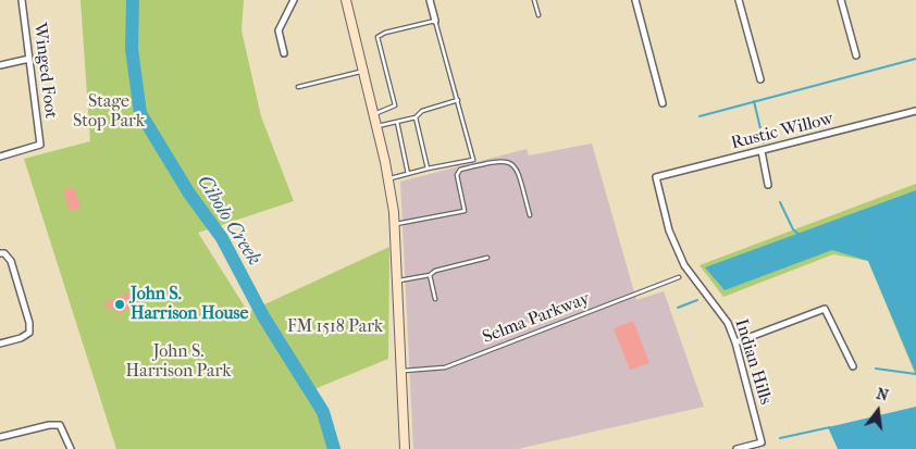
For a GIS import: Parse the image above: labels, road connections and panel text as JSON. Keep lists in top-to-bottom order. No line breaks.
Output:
{"streets":{"street":["Winged Foot","Rustic Willow","Indian Hills"],"lane":["Selma Parkway"]},"crossings":[["Rustic Willow","Indian Hills"]],"water":["Cibolo Creek"],"parks":["Stage Stop Park","FM 1518 Park","John S. Harrison Park"],"places":["John S. Harrison House"],"north":"top"}
